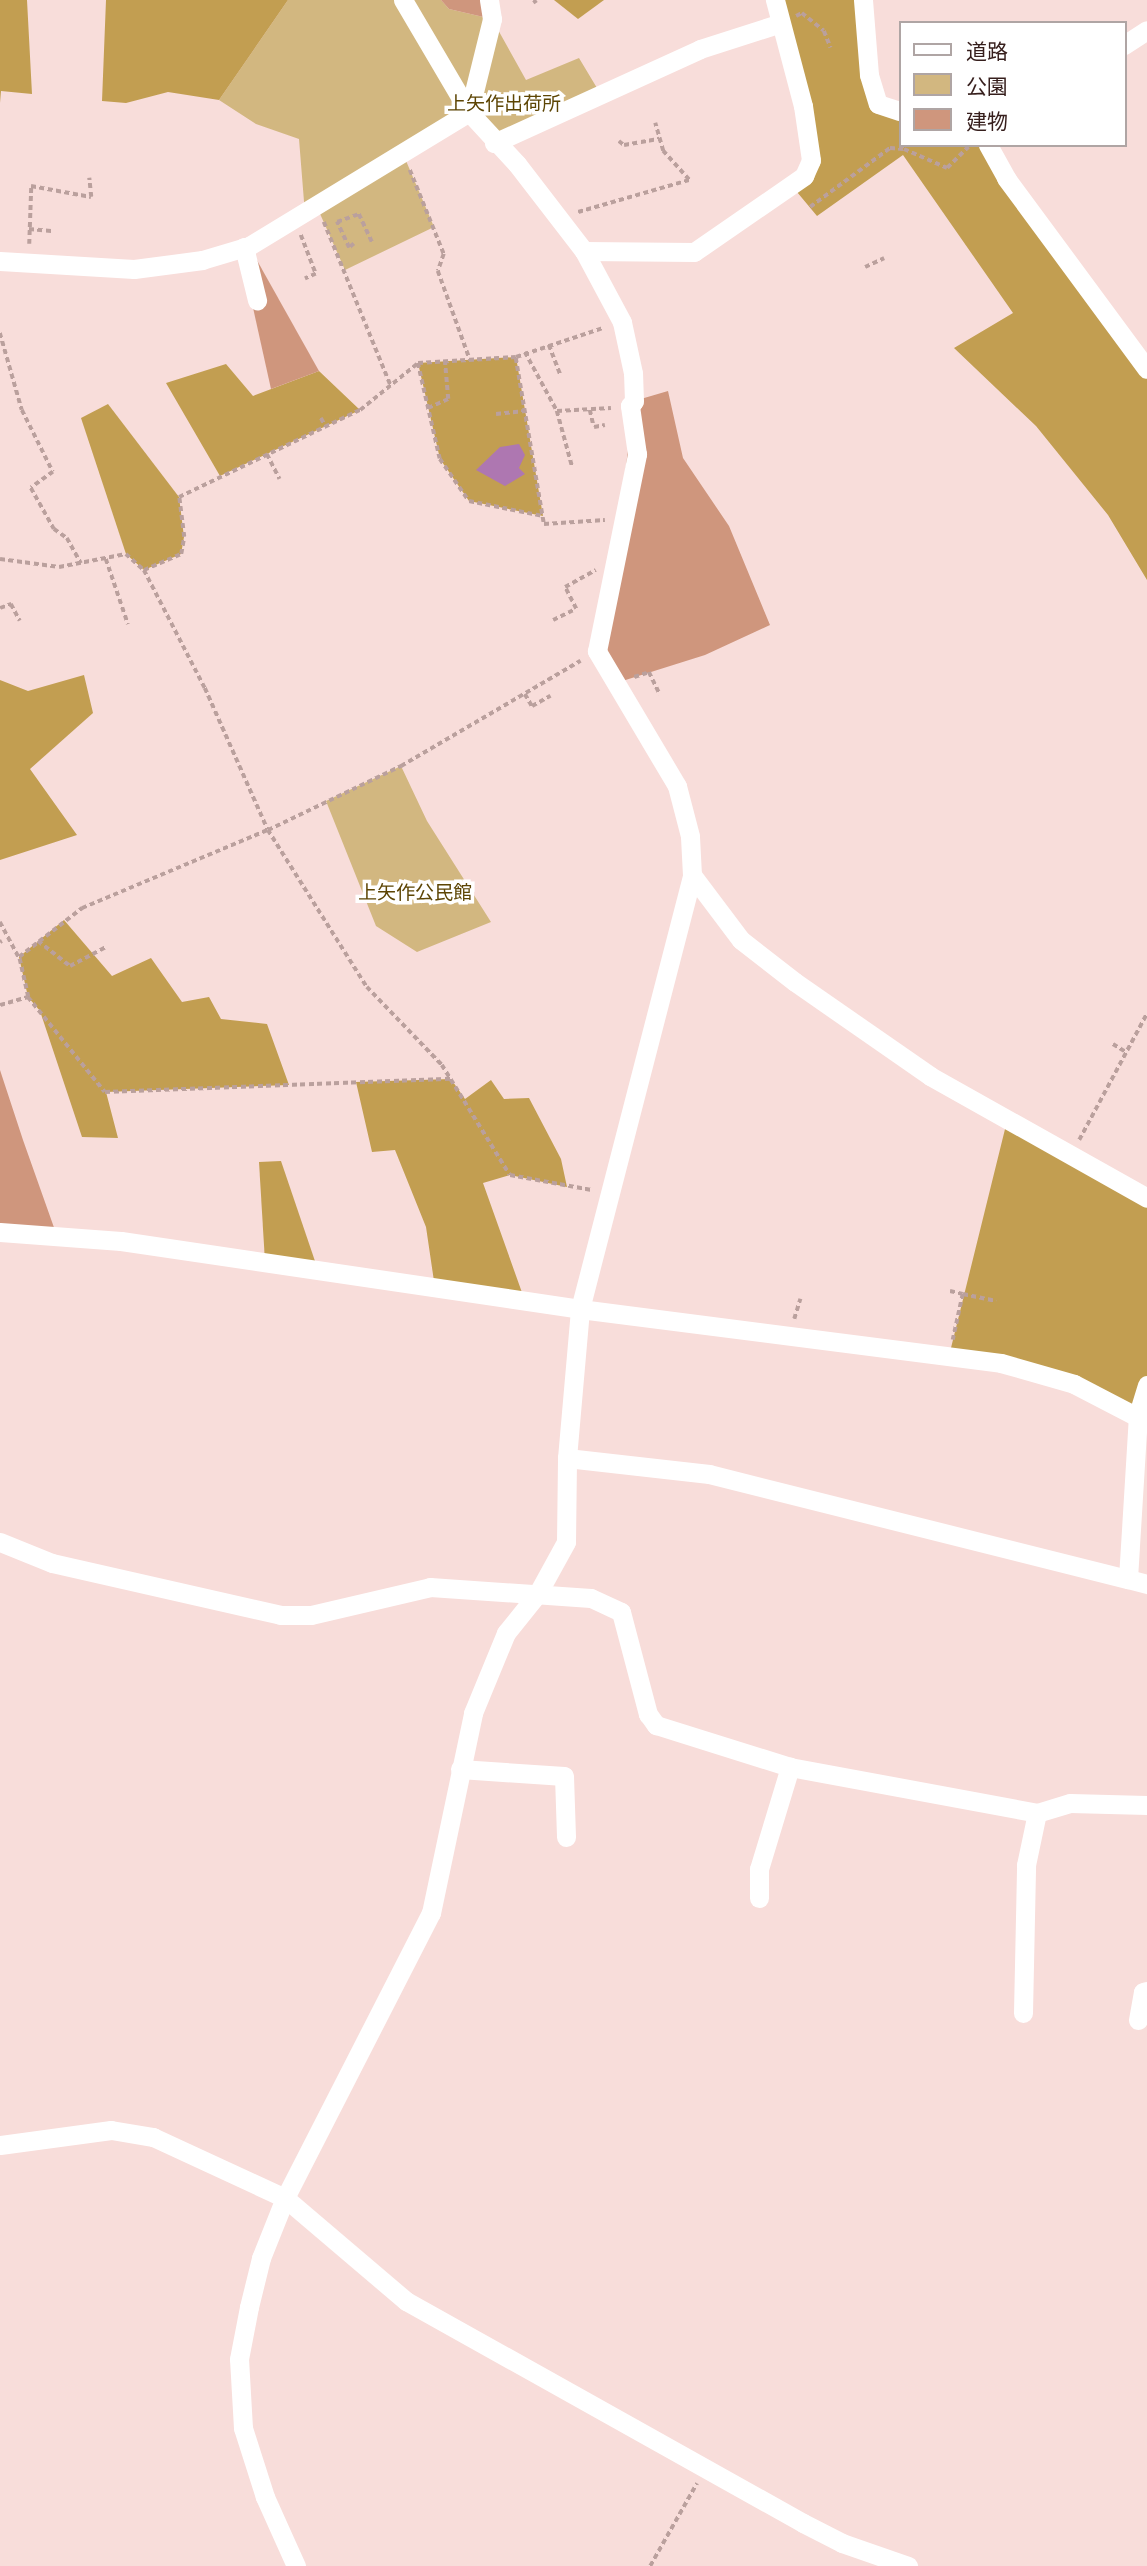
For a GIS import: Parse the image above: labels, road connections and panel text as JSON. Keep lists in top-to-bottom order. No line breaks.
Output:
{"parks":["上矢作出荷所","上矢作公民館"],"legend":["道路","公園","建物"]}
